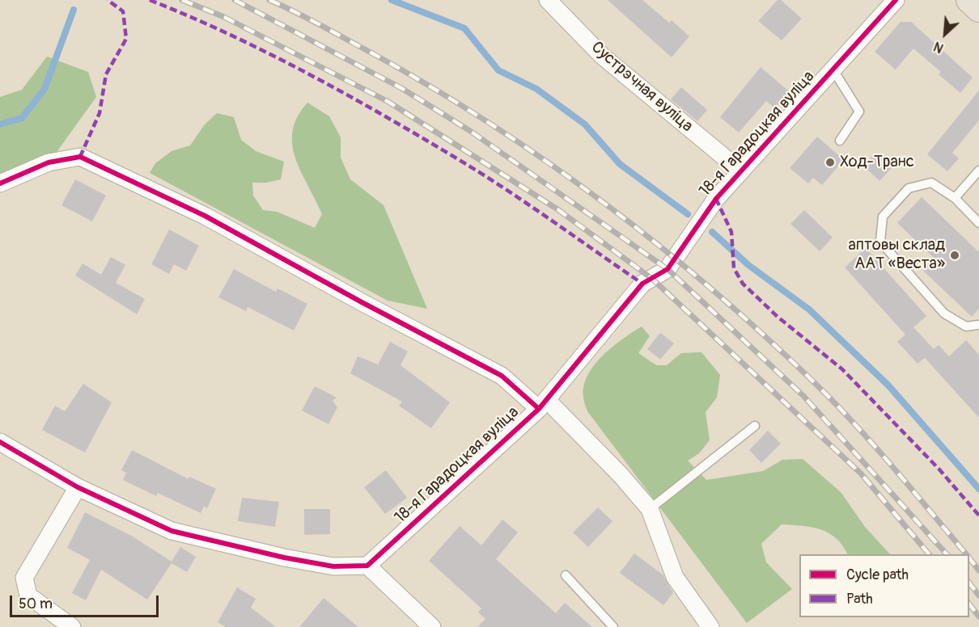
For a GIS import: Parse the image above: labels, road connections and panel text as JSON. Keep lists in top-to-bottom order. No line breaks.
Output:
{"streets":{"street":["Сустрэчная вуліца","18-я Гарадоцкая вуліца"]},"crossings":[["Сустрэчная вуліца","18-я Гарадоцкая вуліца"]],"places":["Ход-Транс","аптовы склад ААТ «Веста»"],"legend":["Cycle path","Path"],"scale_bar":"50 m","north":"bottom left"}
